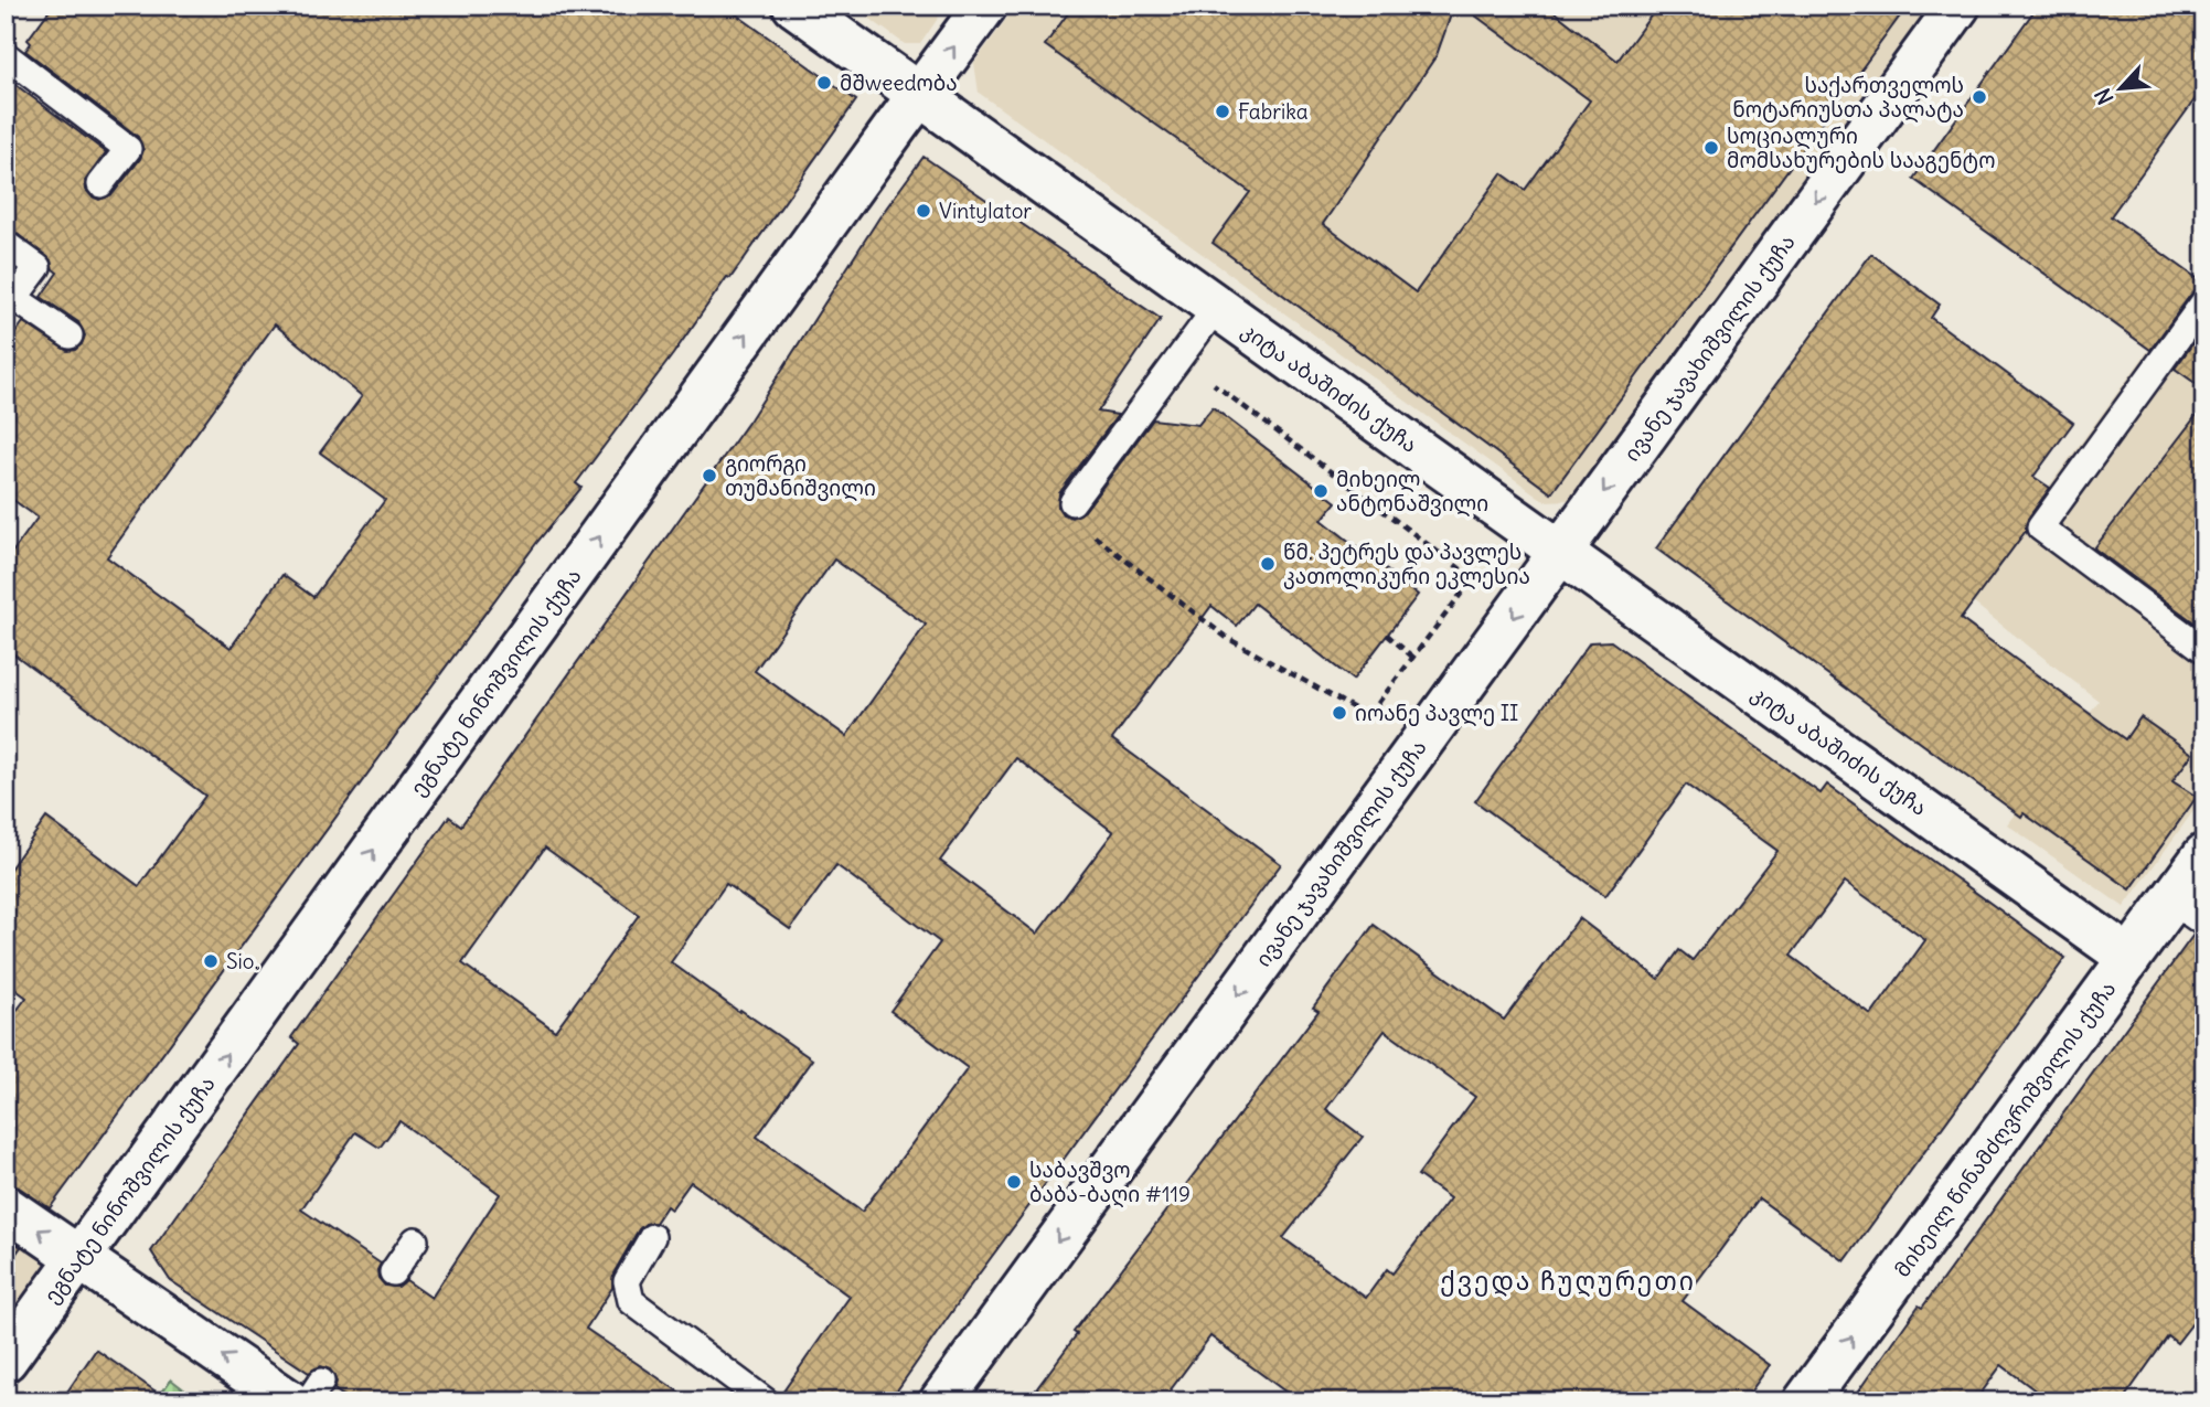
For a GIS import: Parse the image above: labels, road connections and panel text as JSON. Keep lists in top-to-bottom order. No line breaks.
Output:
{"streets":{"street":["ივანე ჯავახიშვილის ქუჩა","კიტა აბაშიძის ქუჩა","ეგნატე ნინოშვილის ქუჩა","მიხეილ წინამძღვრიშვილის ქუჩა"]},"crossings":[["ივანე ჯავახიშვილის ქუჩა","კიტა აბაშიძის ქუჩა"],["კიტა აბაშიძის ქუჩა","ეგნატე ნინოშვილის ქუჩა"],["კიტა აბაშიძის ქუჩა","მიხეილ წინამძღვრიშვილის ქუჩა"]],"one_way":["ივანე ჯავახიშვილის ქუჩა","ეგნატე ნინოშვილის ქუჩა","მიხეილ წინამძღვრიშვილის ქუჩა"],"districts":["ქვედა ჩუღურეთი"],"places":["მშweedობა","საქართველოს ნოტარიუსთა პალატა","Fabrika","სოციალური მომსახურების სააგენტო","Vintylator","გიორგი თუმანიშვილი","მიხეილ ანტონაშვილი","წმ. პეტრეს და პავლეს კათოლიკური ეკლესია","იოანე პავლე II","Sio.","საბავშვო ბაბა-ბაღი #119"],"north":"bottom left"}
